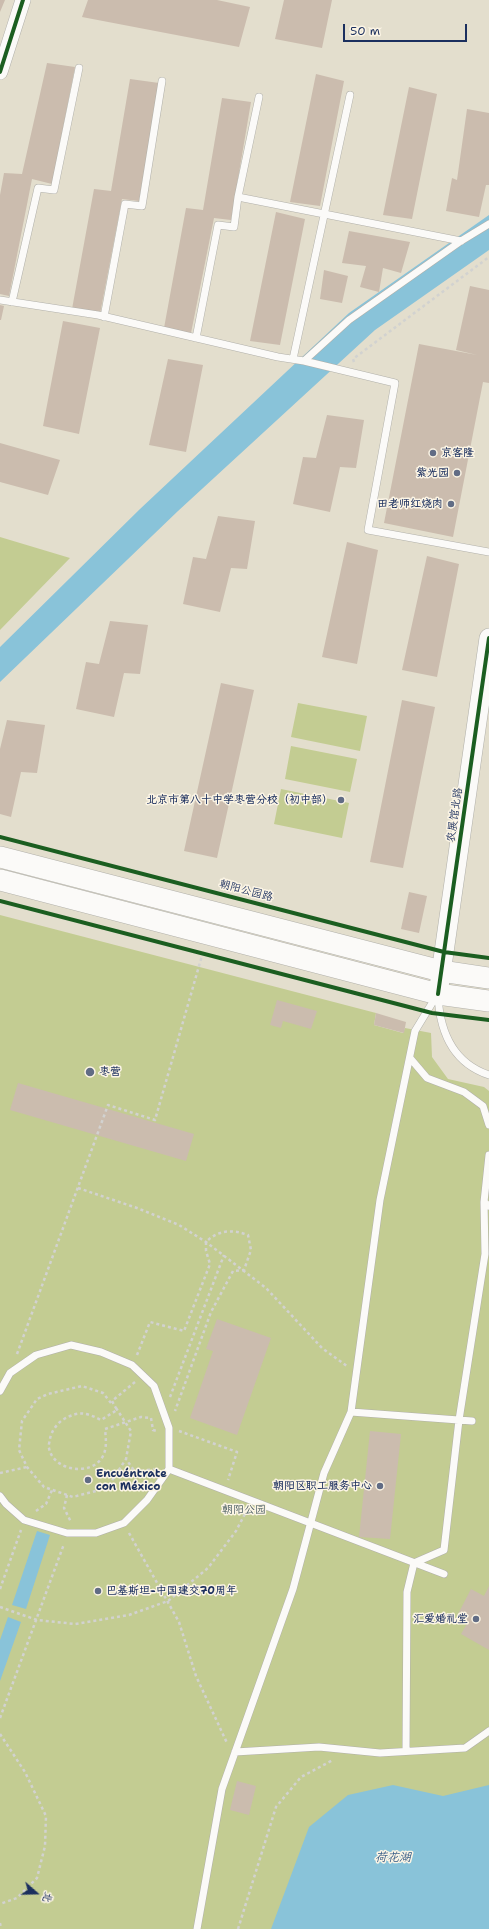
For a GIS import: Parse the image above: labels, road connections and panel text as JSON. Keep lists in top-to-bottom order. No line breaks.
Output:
{"streets":{"street":["农展馆北路"],"cycle path":["朝阳公园路"]},"water":["荷花湖"],"parks":["朝阳公园"],"places":["京客隆","紫光园","田老师红烧肉","北京市第八十中学枣营分校（初中部）","枣营","Encuéntrate con México","朝阳区职工服务中心","巴基斯坦-中国建交70周年","汇爱婚礼堂"],"scale_bar":"50 m","north":"right"}
